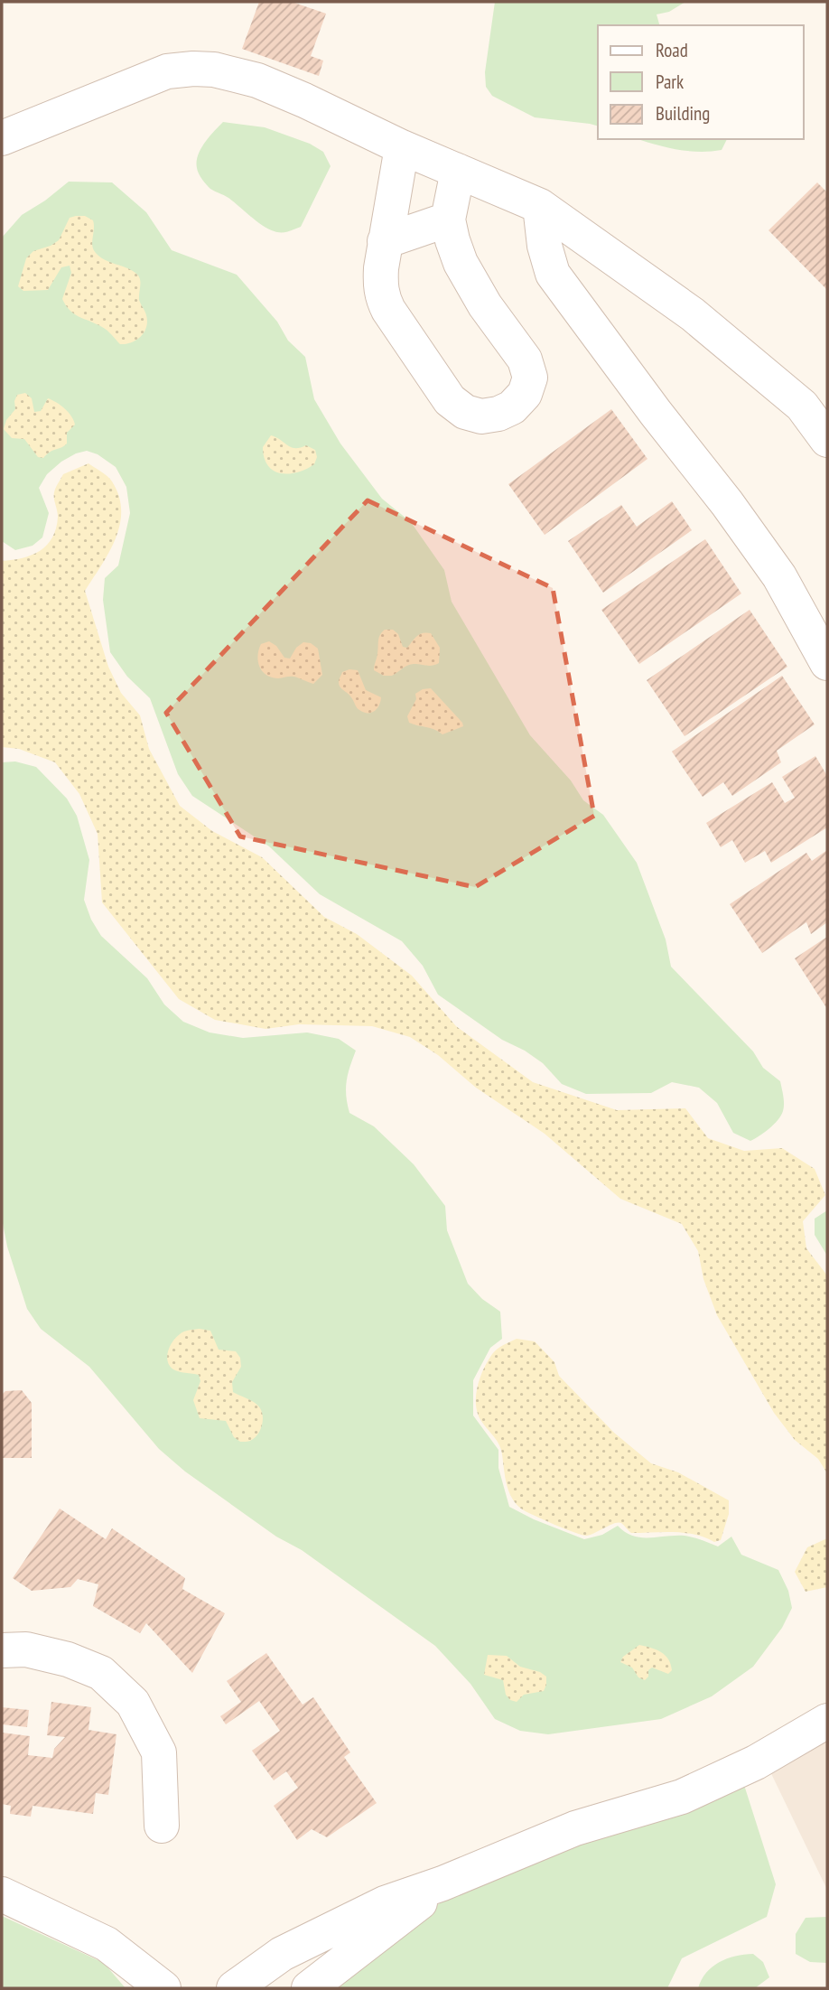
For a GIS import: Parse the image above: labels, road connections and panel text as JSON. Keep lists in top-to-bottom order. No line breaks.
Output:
{"legend":["Road","Park","Building"]}
